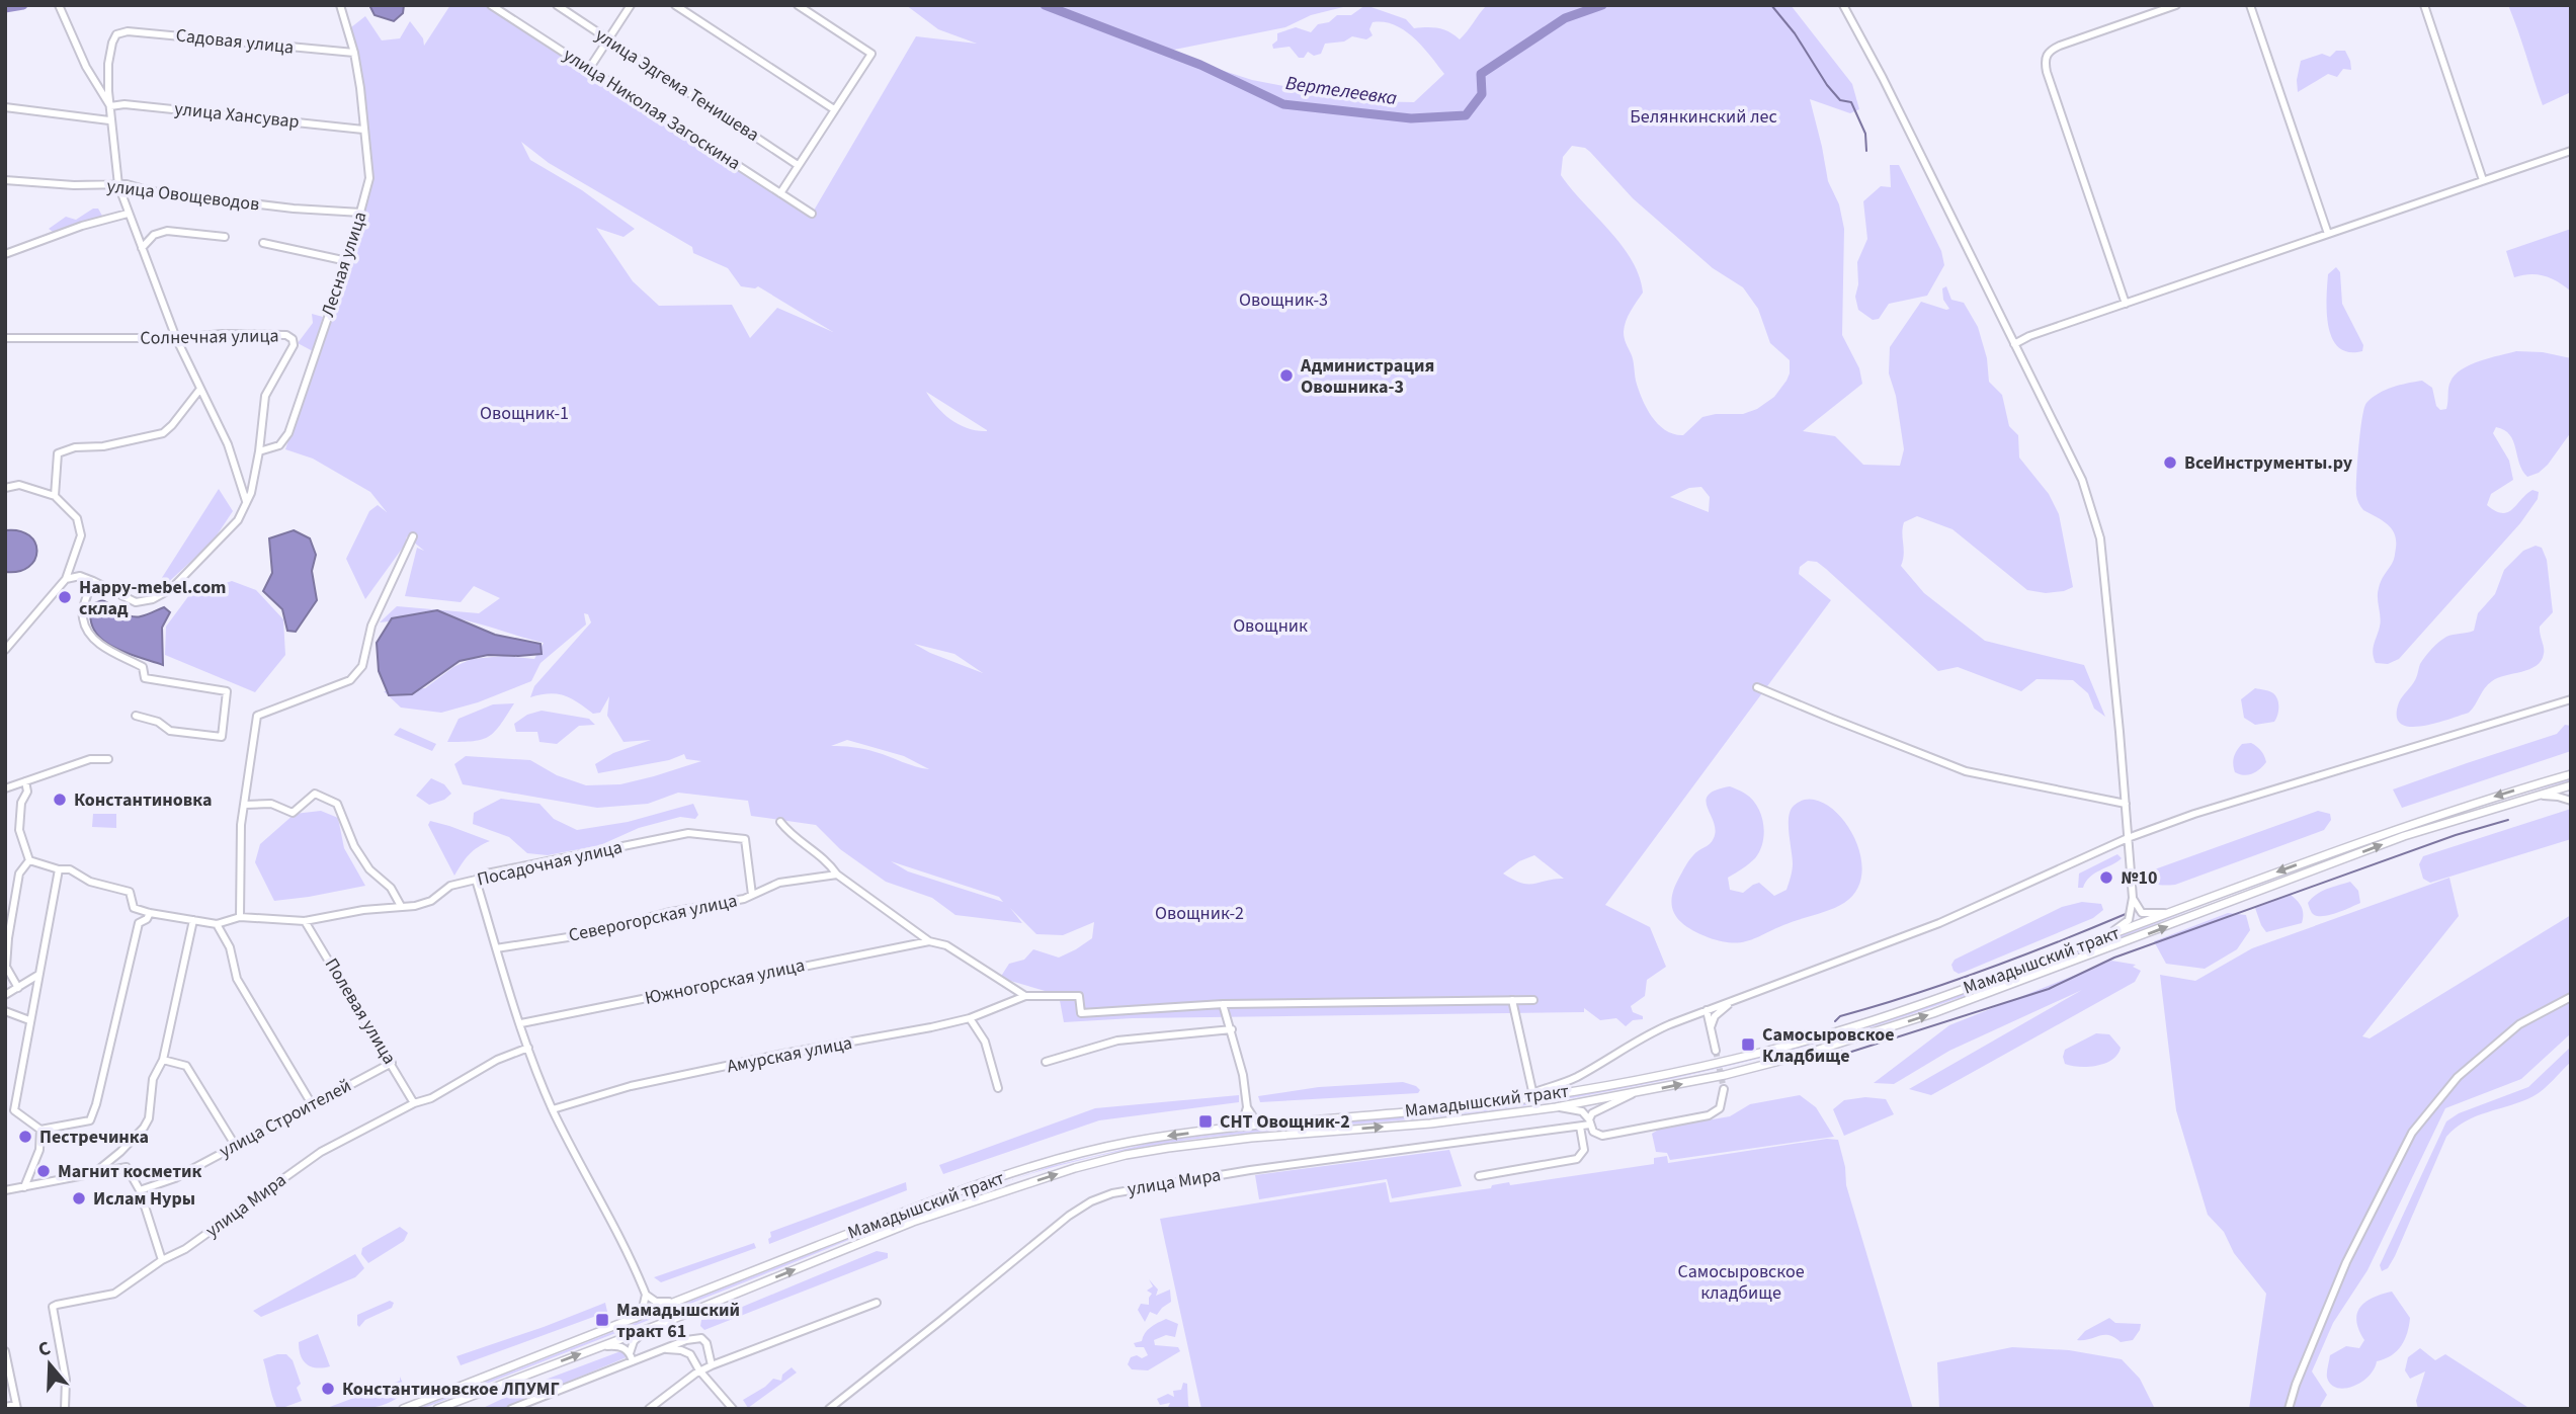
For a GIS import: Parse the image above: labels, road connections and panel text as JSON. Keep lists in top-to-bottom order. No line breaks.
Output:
{"streets":{"main road":["Мамадышский тракт"],"street":["Садовая улица","улица Эдгема Тенишева","улица Николая Загоскина","улица Хансувар","улица Овощеводов","Лесная улица","Солнечная улица","Посадочная улица","Северогорская улица","Южногорская улица","Полевая улица","Амурская улица","улица Строителей","улица Мира"]},"crossings":[["Садовая улица","улица Хансувар"],["Садовая улица","Лесная улица"],["улица Хансувар","Лесная улица"],["улица Овощеводов","Лесная улица"],["Лесная улица","Солнечная улица"],["Посадочная улица","Северогорская улица"],["Посадочная улица","Полевая улица"],["Полевая улица","улица Строителей"],["Полевая улица","улица Мира"]],"water":["Вертелеевка"],"parks":["Белянкинский лес","Овощник-3","Овощник-1","Овощник","Овощник-2","Самосыровское кладбище"],"places":{"other":["Администрация Овошника-3","ВсеИнструменты.ру","Happy-mebel.com склад","Константиновка","№10","Пестречинка","Магнит косметик","Ислам Нуры","Константиновское ЛПУМГ"],"transit":["Самосыровское Кладбище","СНТ Овощник-2","Мамадышский тракт 61"]},"north":"top"}
